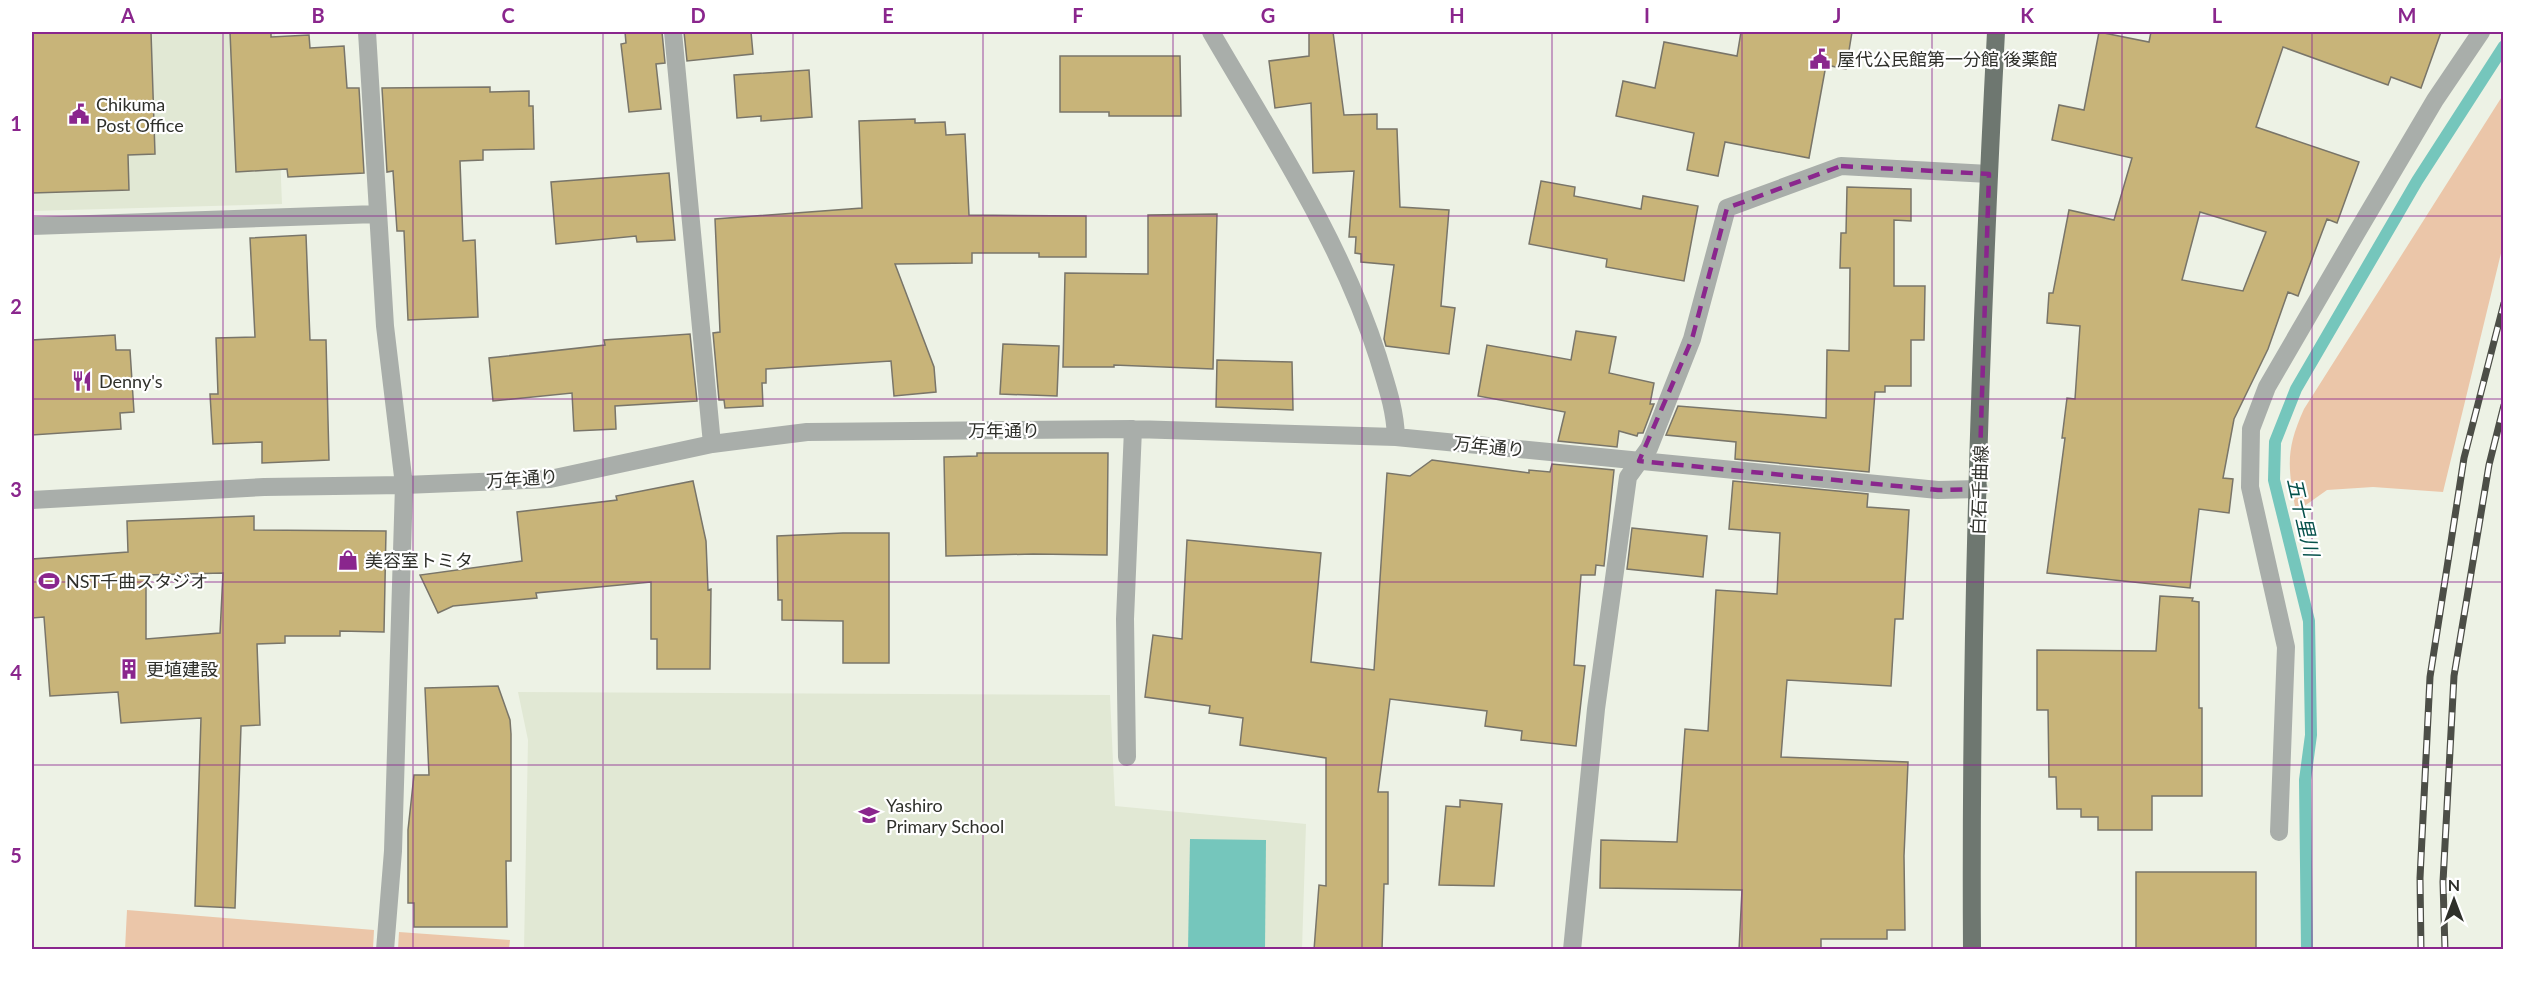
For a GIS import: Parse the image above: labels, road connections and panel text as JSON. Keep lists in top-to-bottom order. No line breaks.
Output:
{"streets":{"main road":["白石千曲線"],"street":["万年通り"]},"crossings":[["万年通り","白石千曲線"]],"water":["五十里川"],"places":{"public building":["屋代公民館第一分館 後薬館","Chikuma Post Office"],"restaurant":["Denny's"],"shop":["美容室トミタ"],"sports":["NST千曲スタジオ"],"building":["更埴建設"],"school or university":["Yashiro Primary School"]},"north":"top","grid":{"columns":["A","B","C","D","E","F","G","H","I","J","K","L","M"],"rows":["1","2","3","4","5"]}}
